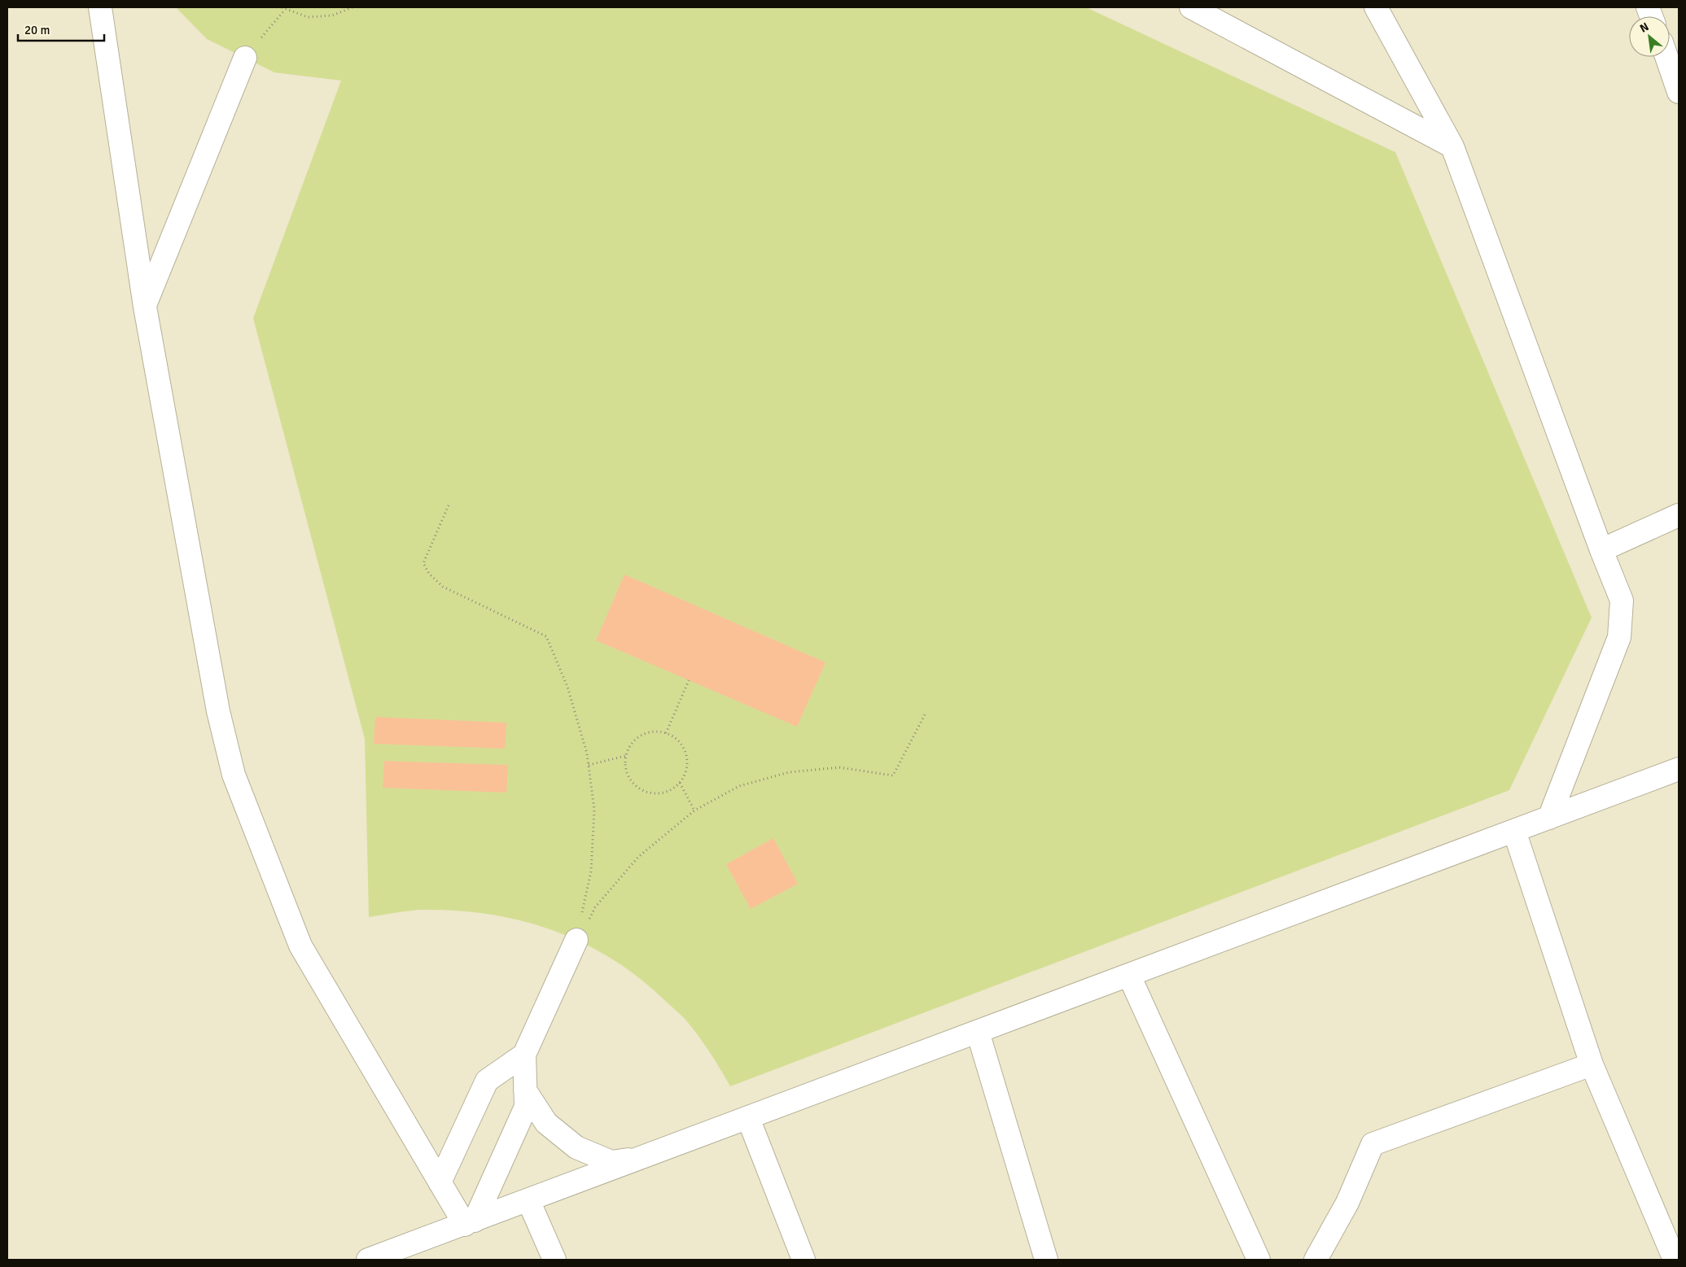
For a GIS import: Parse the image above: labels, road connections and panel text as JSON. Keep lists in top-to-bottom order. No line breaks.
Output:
{"scale_bar":"20 m","north":"top left"}
